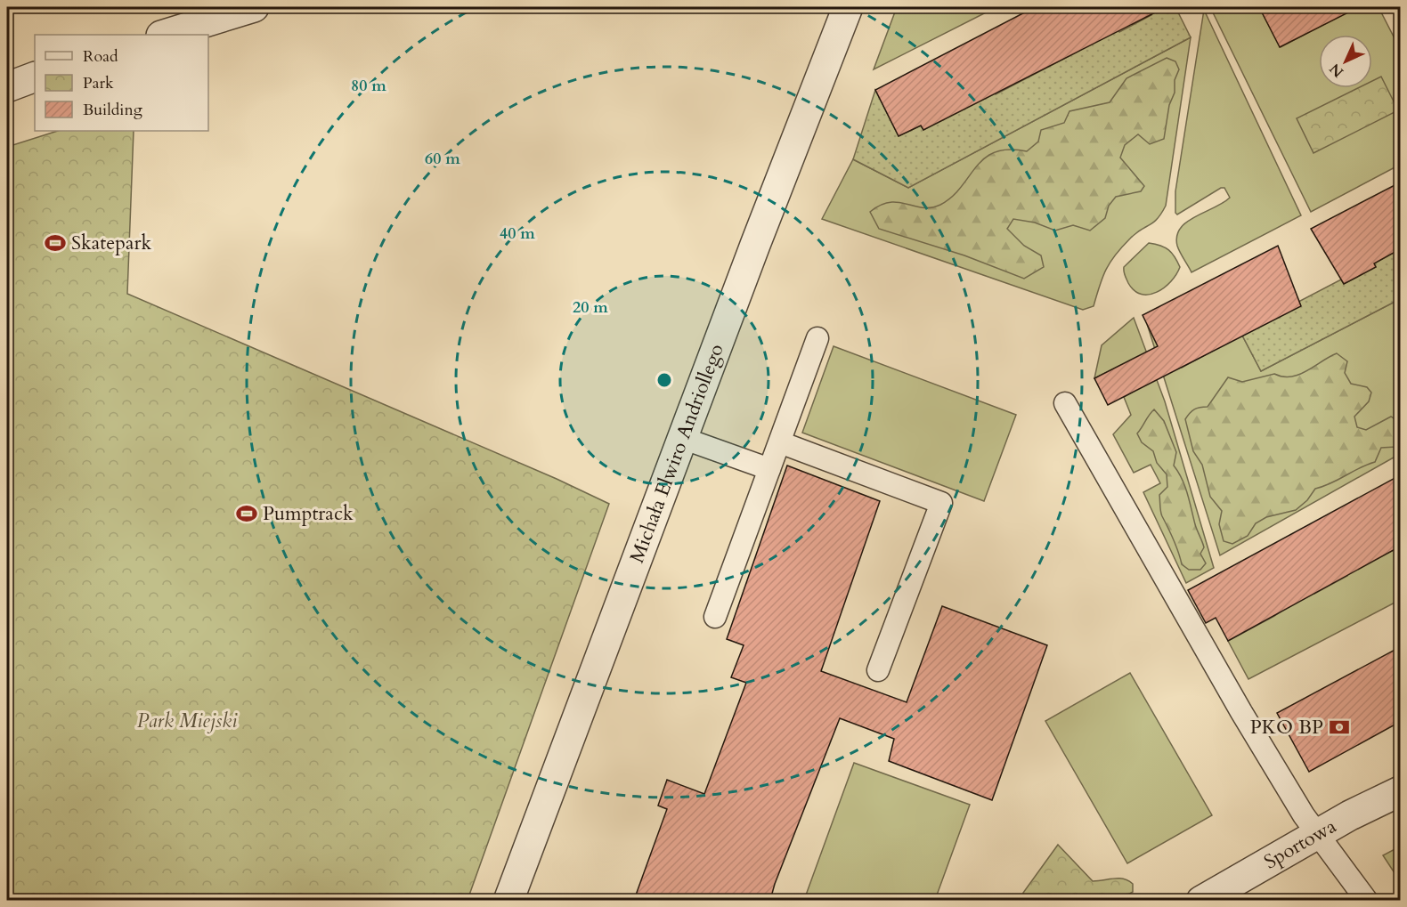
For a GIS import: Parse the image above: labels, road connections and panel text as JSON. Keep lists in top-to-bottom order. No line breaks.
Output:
{"streets":{"street":["Michała Elwiro Andriollego","Sportowa"]},"parks":["Park Miejski"],"places":{"sports":["Skatepark","Pumptrack"],"bank":["PKO BP"]},"legend":["Road","Park","Building"],"north":"bottom left","rings":["80 m","60 m","40 m","20 m"]}
